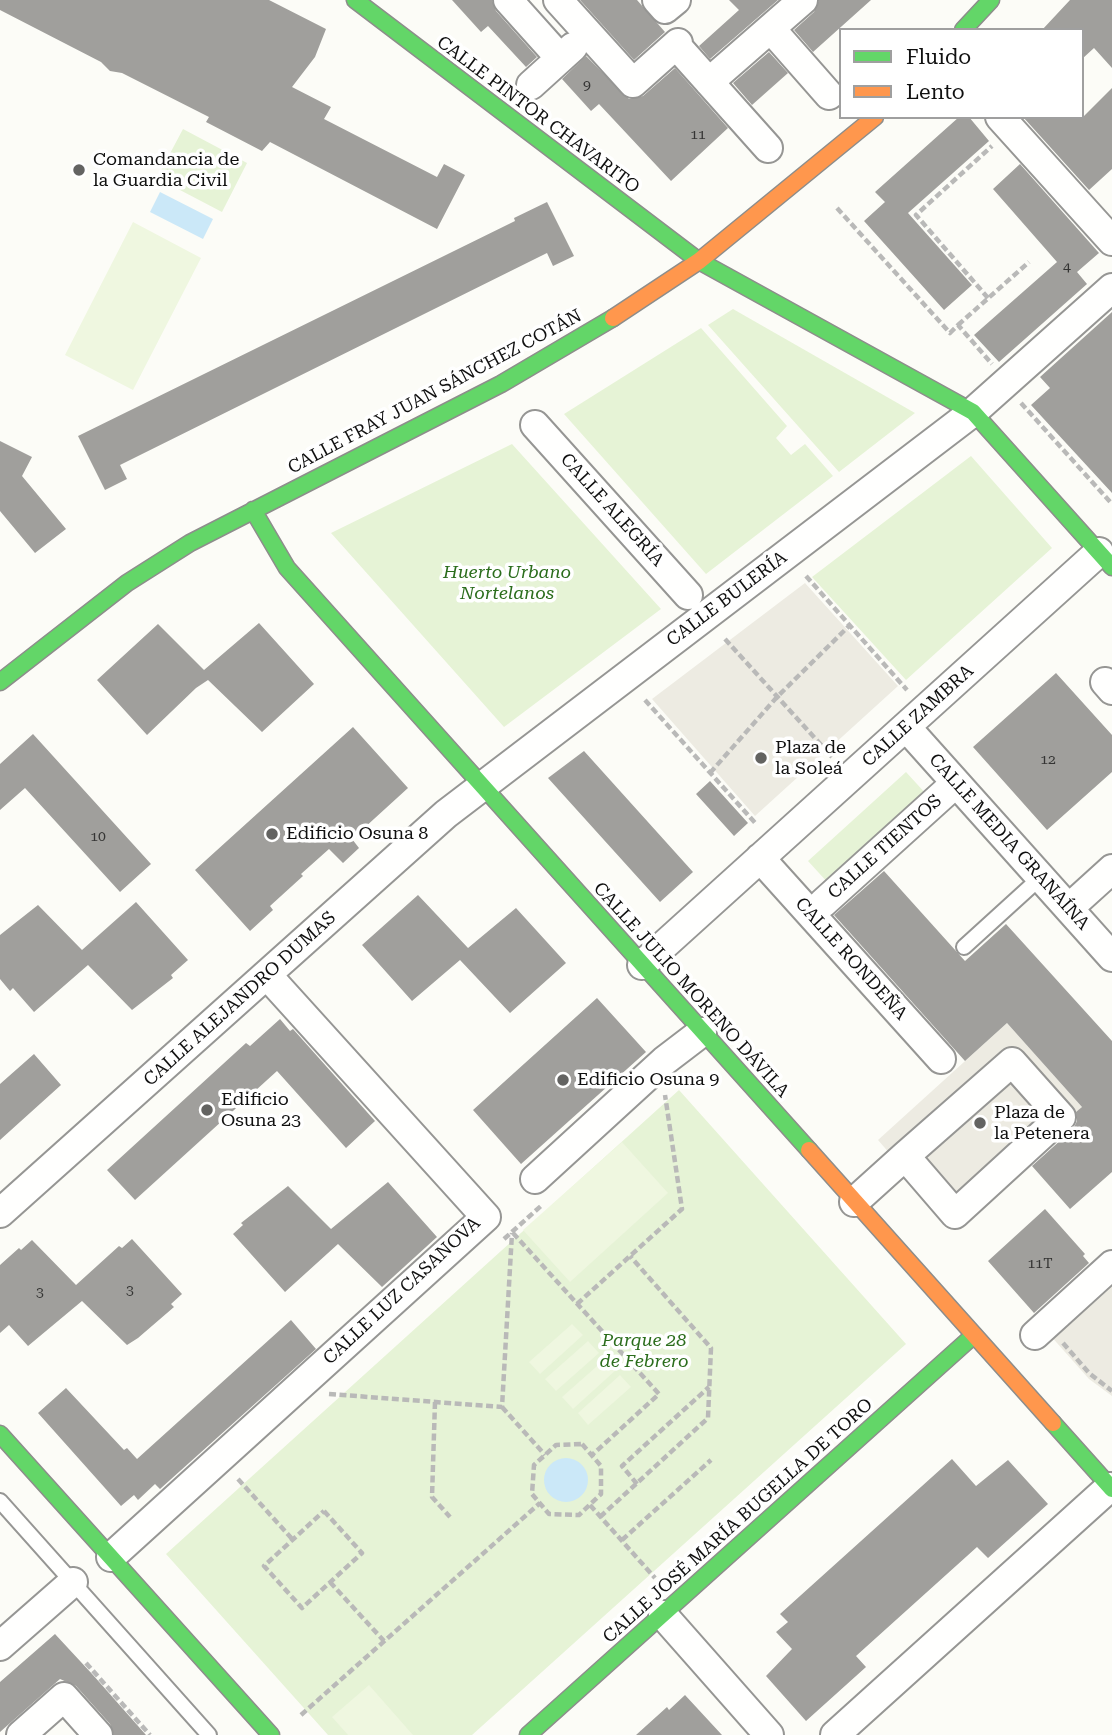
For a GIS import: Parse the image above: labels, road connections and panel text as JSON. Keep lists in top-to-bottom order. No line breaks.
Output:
{"streets":{"main road":["CALLE PINTOR CHAVARITO","CALLE FRAY JUAN SÁNCHEZ COTÁN","CALLE JULIO MORENO DÁVILA","CALLE JOSÉ MARÍA BUGELLA DE TORO"],"street":["CALLE ALEGRÍA","CALLE BULERÍA","CALLE ZAMBRA","CALLE MEDIA GRANAÍNA","CALLE TIENTOS","CALLE RONDEÑA","CALLE ALEJANDRO DUMAS","CALLE LUZ CASANOVA"]},"crossings":[["CALLE PINTOR CHAVARITO","CALLE FRAY JUAN SÁNCHEZ COTÁN"],["CALLE PINTOR CHAVARITO","CALLE BULERÍA"],["CALLE PINTOR CHAVARITO","CALLE ZAMBRA"],["CALLE FRAY JUAN SÁNCHEZ COTÁN","CALLE JULIO MORENO DÁVILA"],["CALLE BULERÍA","CALLE JULIO MORENO DÁVILA"],["CALLE BULERÍA","CALLE ALEJANDRO DUMAS"],["CALLE ZAMBRA","CALLE MEDIA GRANAÍNA"],["CALLE ZAMBRA","CALLE RONDEÑA"],["CALLE ZAMBRA","CALLE JULIO MORENO DÁVILA"],["CALLE JULIO MORENO DÁVILA","CALLE ALEJANDRO DUMAS"],["CALLE JULIO MORENO DÁVILA","CALLE JOSÉ MARÍA BUGELLA DE TORO"],["CALLE ALEJANDRO DUMAS","CALLE LUZ CASANOVA"]],"parks":["Huerto Urbano Nortelanos","Parque 28 de Febrero"],"places":["Comandancia de la Guardia Civil","Plaza de la Soleá","Edificio Osuna 8","Edificio Osuna 9","Edificio Osuna 23","Plaza de la Petenera"],"house_numbers":["9","11","4","12","10","11T","3","3"],"legend":["Fluido","Lento"]}
